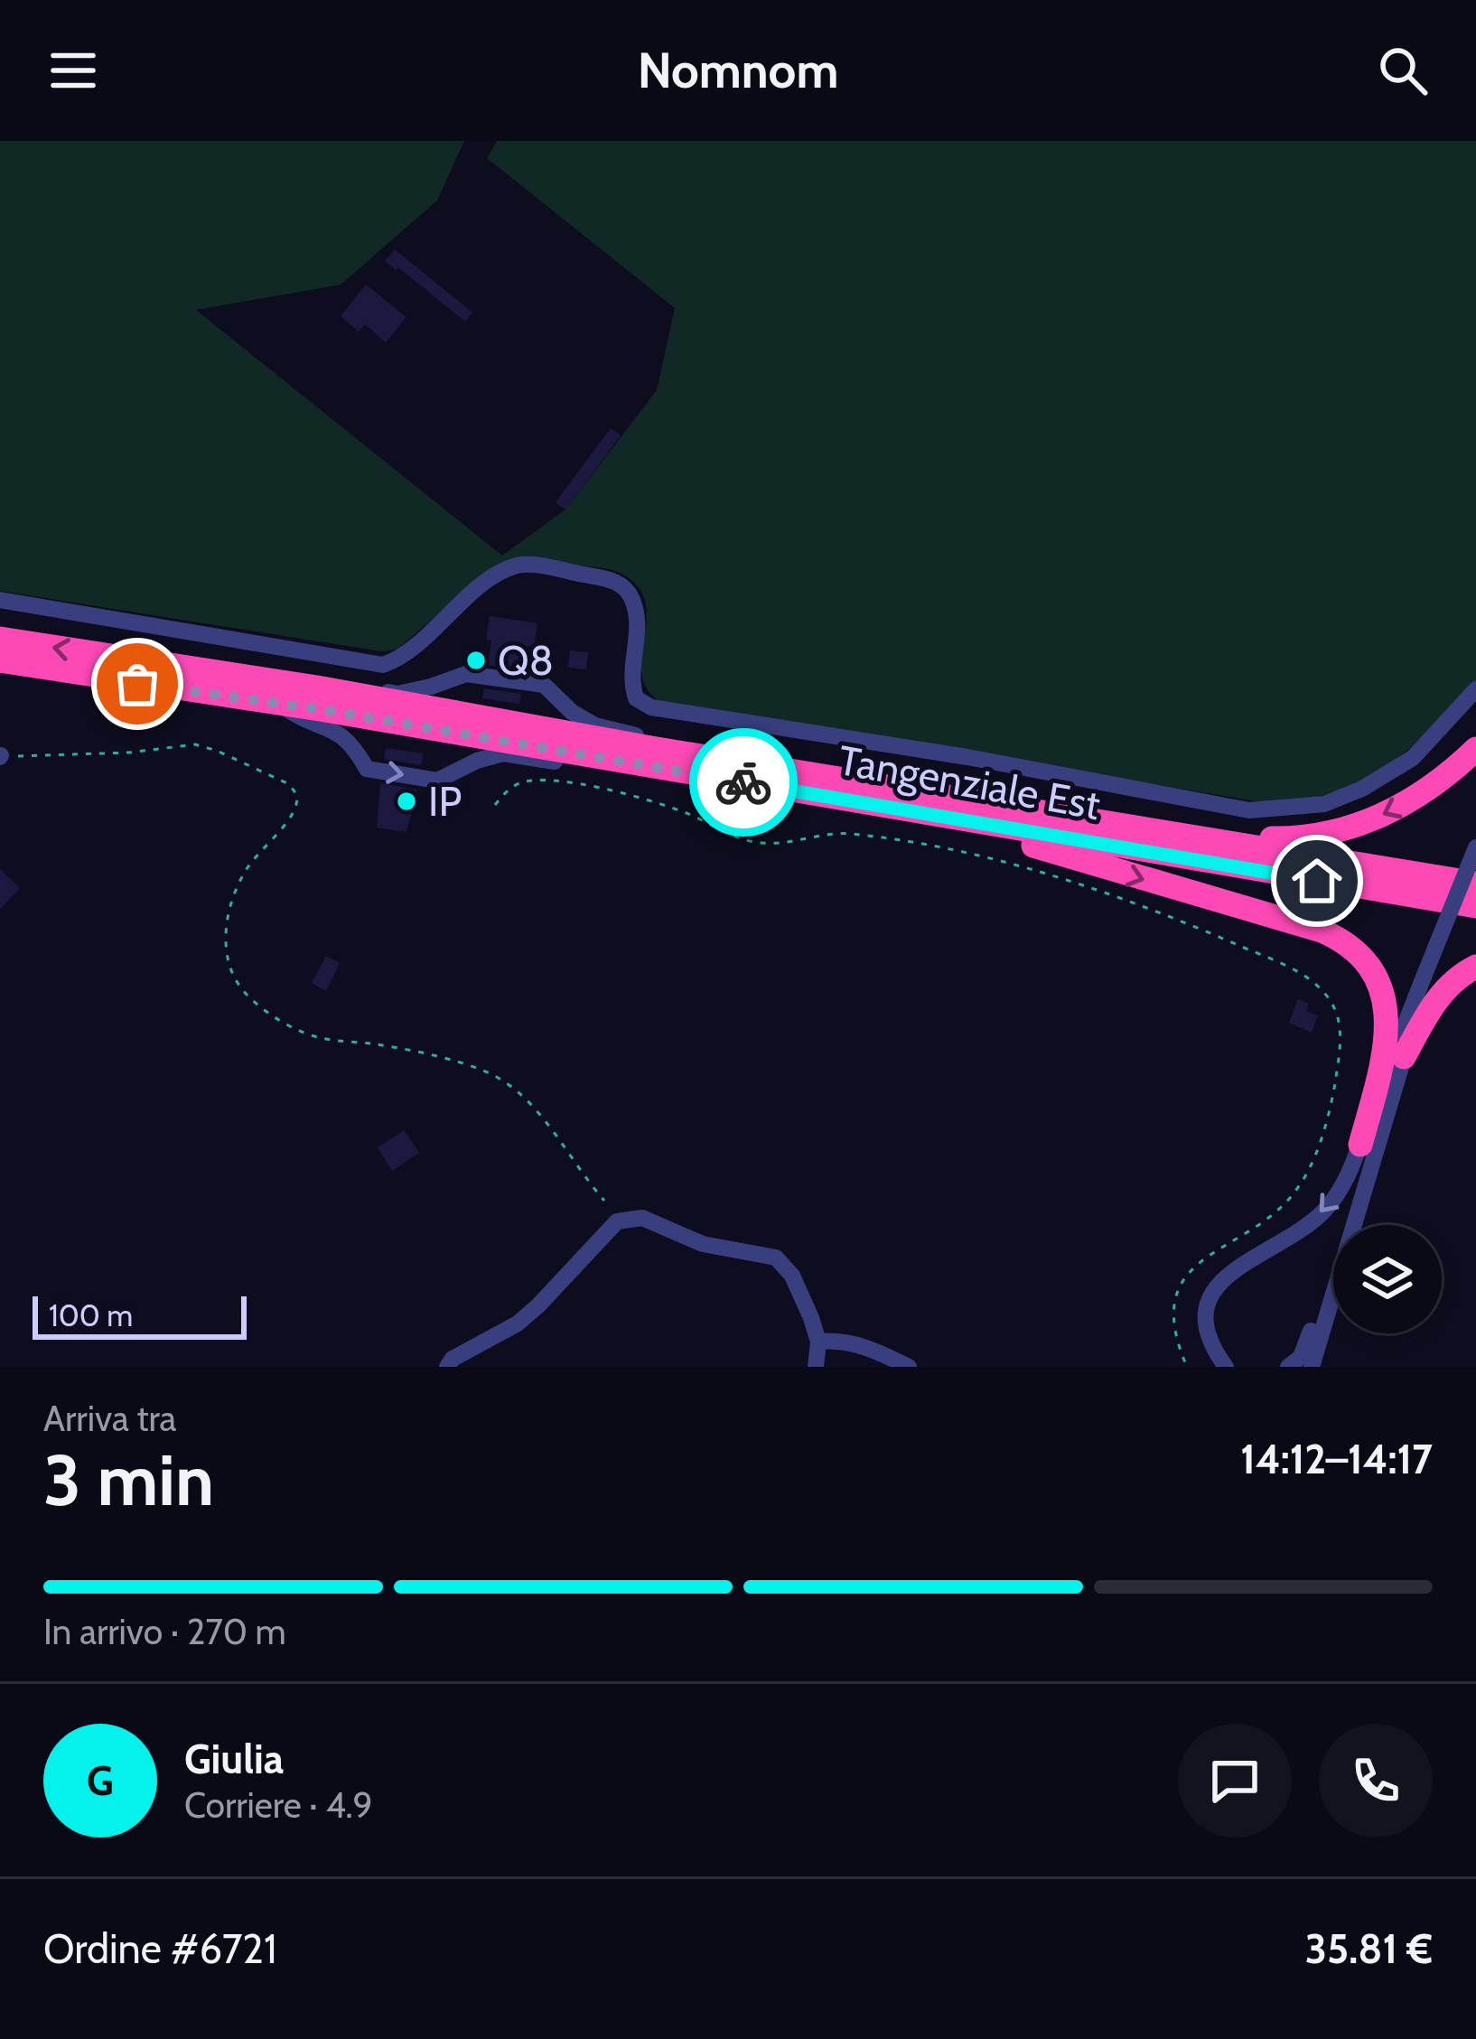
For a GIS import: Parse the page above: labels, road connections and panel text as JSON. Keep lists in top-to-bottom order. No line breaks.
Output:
{"streets":{"highway":["Tangenziale Est"]},"places":["Q8","IP"],"scale_bar":"100 m","page":{"header":"Nomnom","scale":"100 m","heading":["3 min","Arriva tra","14:12–14:17"],"panel":["Giulia","Corriere · 4.9","Ordine #6721","35.81 €"],"bar":"In arrivo · 270 m","round":"G"}}
